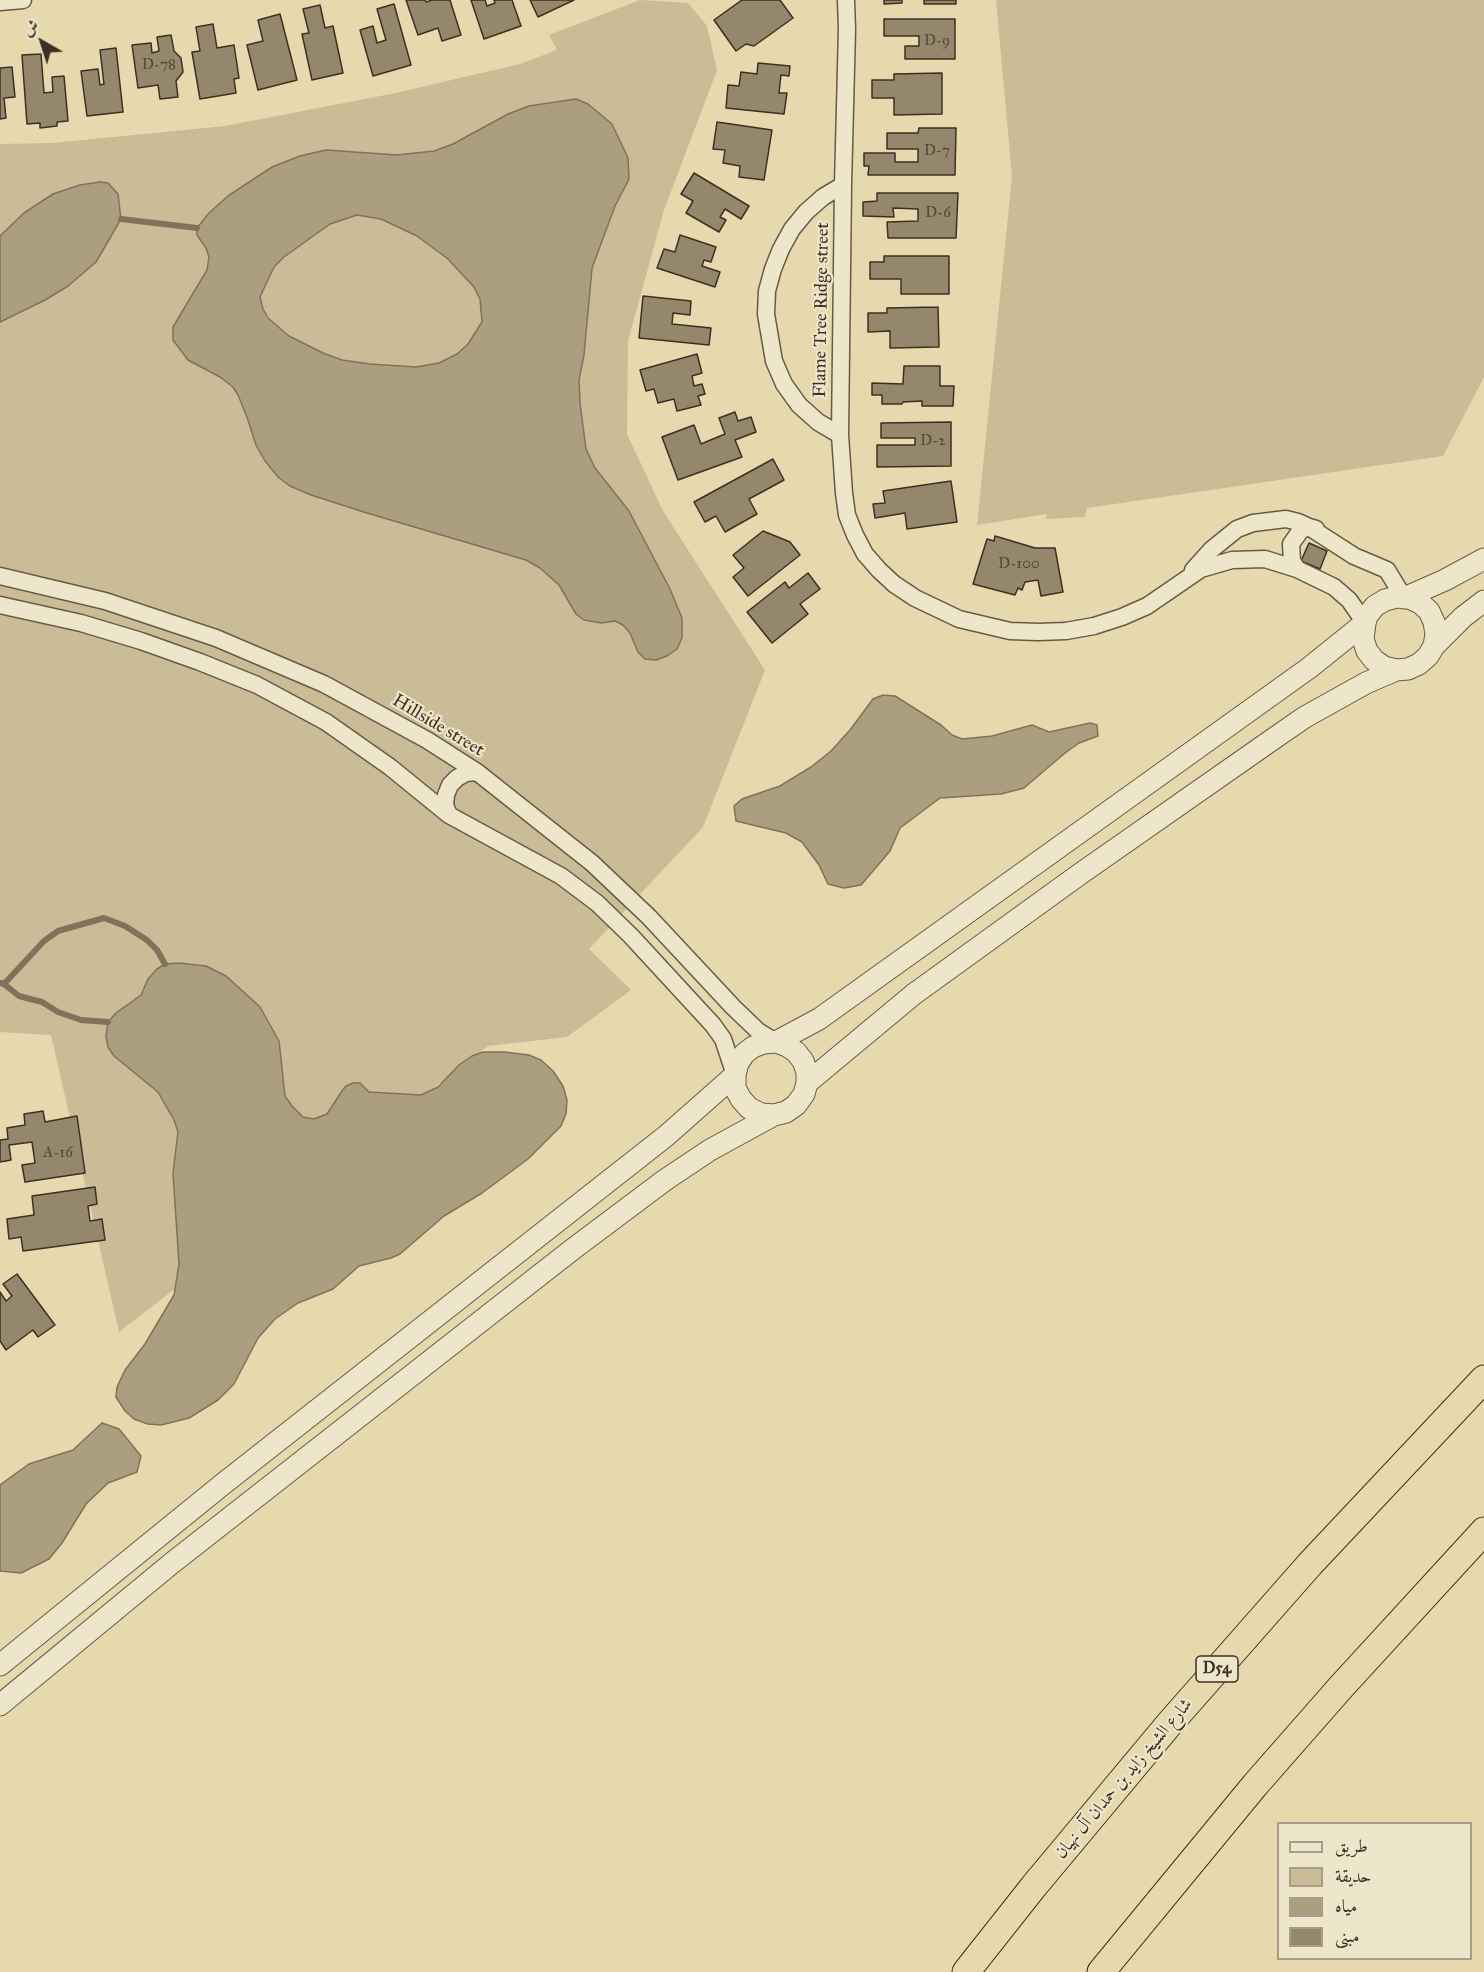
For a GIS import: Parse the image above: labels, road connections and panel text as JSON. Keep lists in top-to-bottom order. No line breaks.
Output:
{"streets":{"highway":["D54","شارع الشيخ زايد بن حمدان آل نهيان"],"street":["Flame Tree Ridge street","Hillside street"]},"house_numbers":["D-9","D-78","D-7","D-6","D-2","D-100","A-16"],"legend":["طريق","حديقة","مياه","مبنى"],"north":"top left"}
